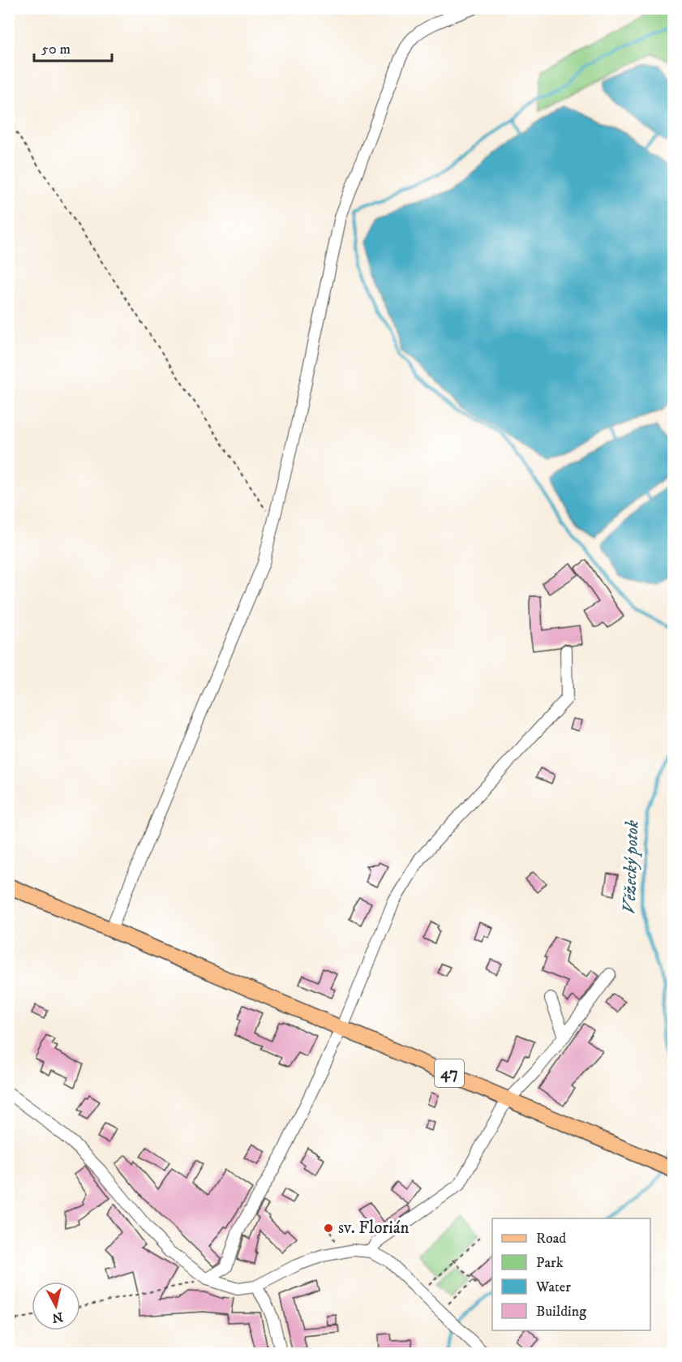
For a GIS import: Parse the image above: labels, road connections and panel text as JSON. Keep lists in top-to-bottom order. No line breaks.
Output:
{"streets":{"main road":["47"]},"water":["Věžecký potok"],"places":["sv. Florián"],"legend":["Road","Park","Water","Building"],"scale_bar":"50 m","north":"bottom"}
